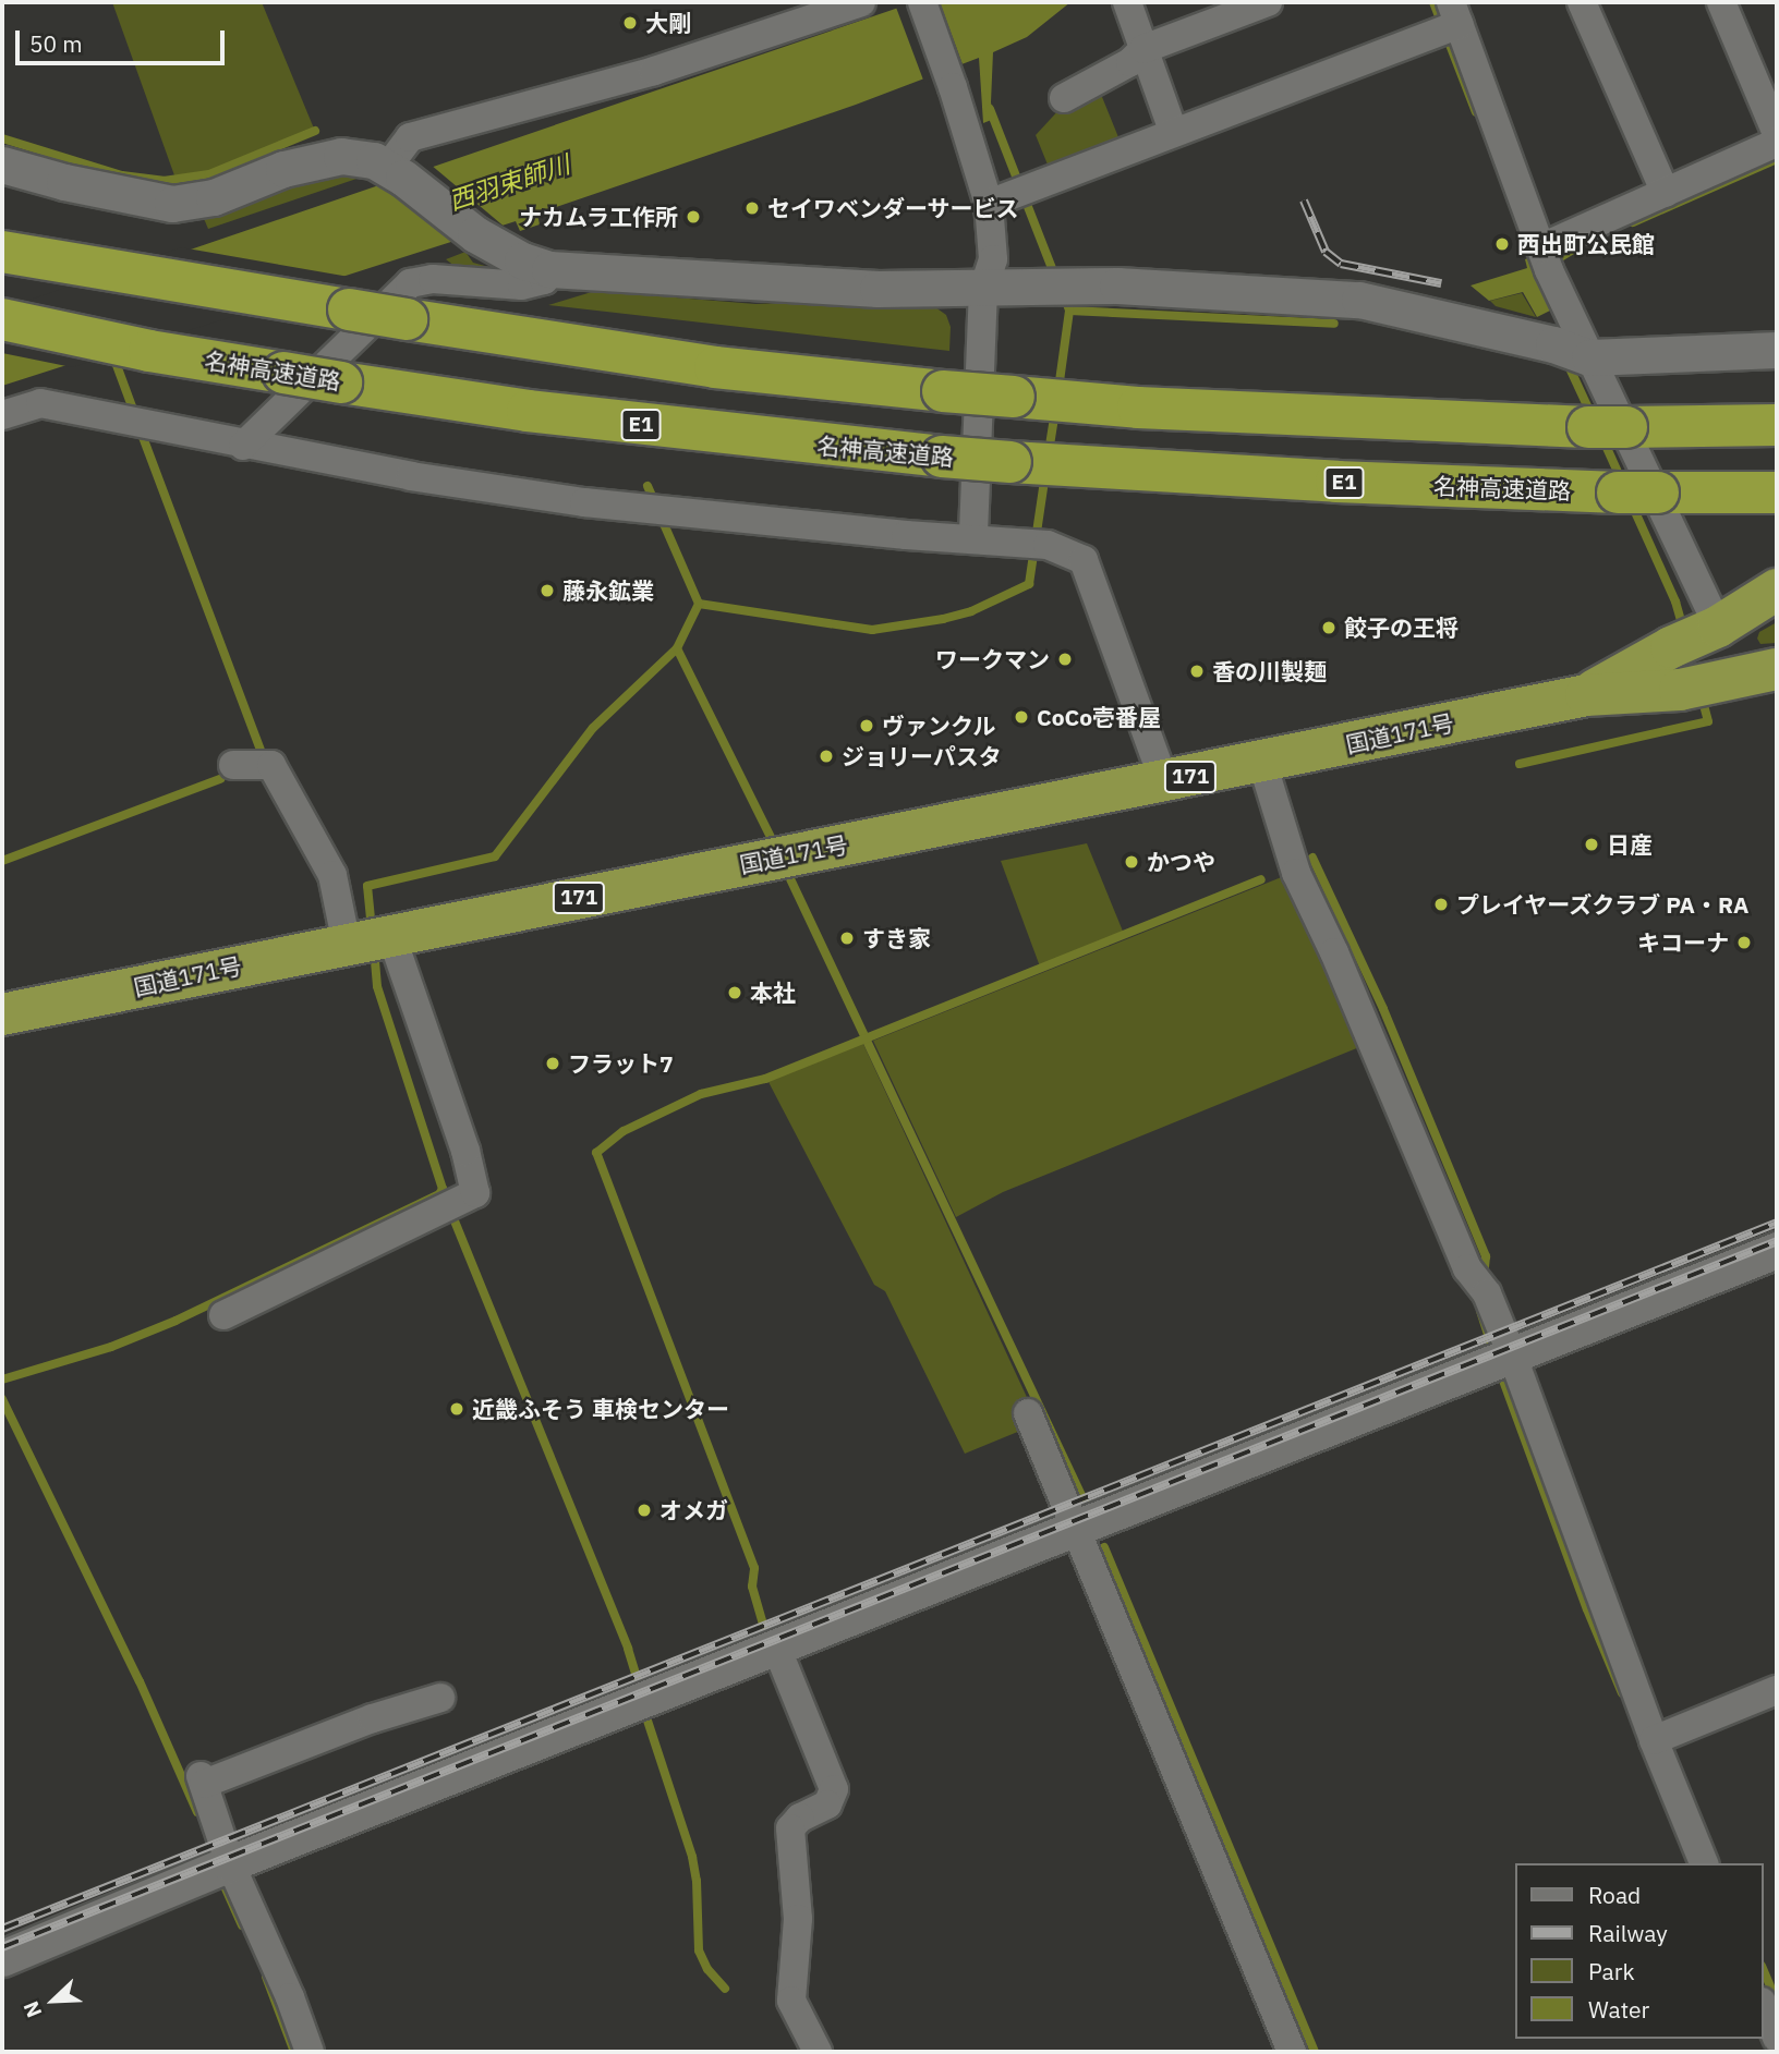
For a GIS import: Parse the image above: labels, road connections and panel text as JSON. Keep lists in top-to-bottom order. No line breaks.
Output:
{"streets":{"highway":["名神高速道路","E1","国道171号","171"]},"water":["西羽束師川"],"places":["大剛","セイワベンダーサービス","ナカムラ工作所","西出町公民館","藤永鉱業","餃子の王将","ワークマン","香の川製麺","CoCo壱番屋","ヴァンクル","ジョリーパスタ","日産","かつや","プレイヤーズクラブ PA・RA","すき家","キコーナ","本社","フラット7","近畿ふそう 車検センター","オメガ"],"legend":["Road","Railway","Park","Water"],"scale_bar":"50 m","north":"bottom left"}
